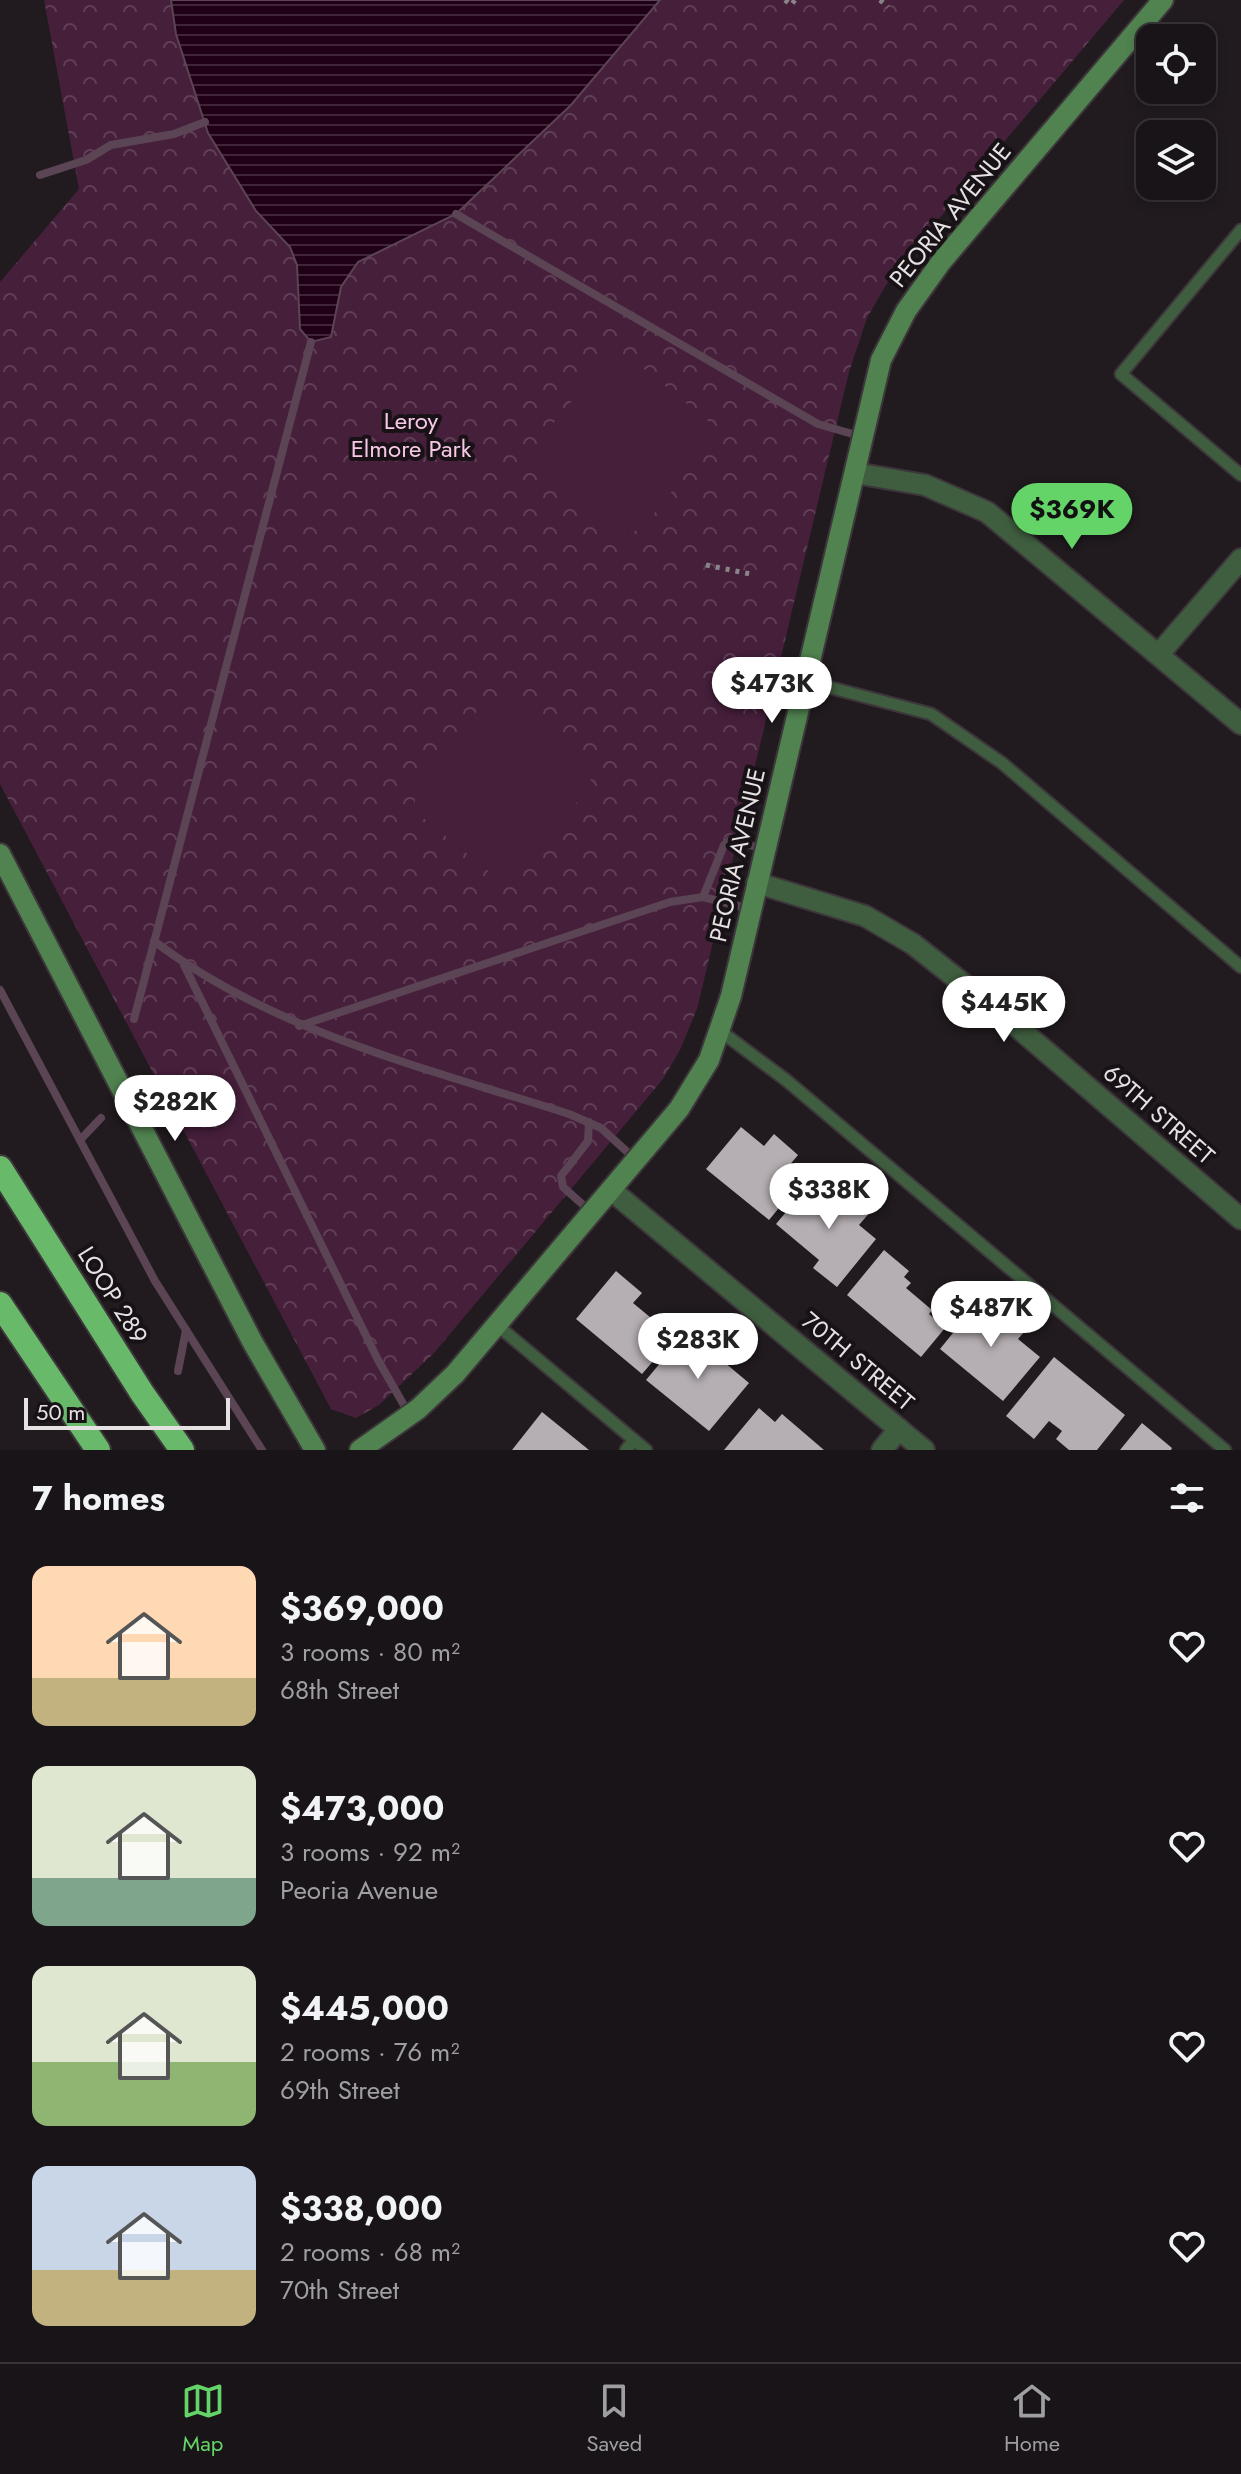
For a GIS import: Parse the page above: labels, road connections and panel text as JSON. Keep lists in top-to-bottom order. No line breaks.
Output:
{"streets":{"highway":["LOOP 289"],"street":["PEORIA AVENUE","69TH STREET","70TH STREET"]},"crossings":[["PEORIA AVENUE","69TH STREET"],["PEORIA AVENUE","70TH STREET"]],"parks":["Leroy Elmore Park"],"scale_bar":"50 m","page":{"price":["$369K","$473K","$445K","$282K","$338K","$487K","$283K"],"scale":"50 m","heading":"7 homes","list":[{"name":"$369,000","note":"3 rooms · 80 m² · 68th Street"},{"name":"$473,000","note":"3 rooms · 92 m² · Peoria Avenue"},{"name":"$445,000","note":"2 rooms · 76 m² · 69th Street"},{"name":"$338,000","note":"2 rooms · 68 m² · 70th Street"}],"tabs":["Map","Saved","Home"]}}
